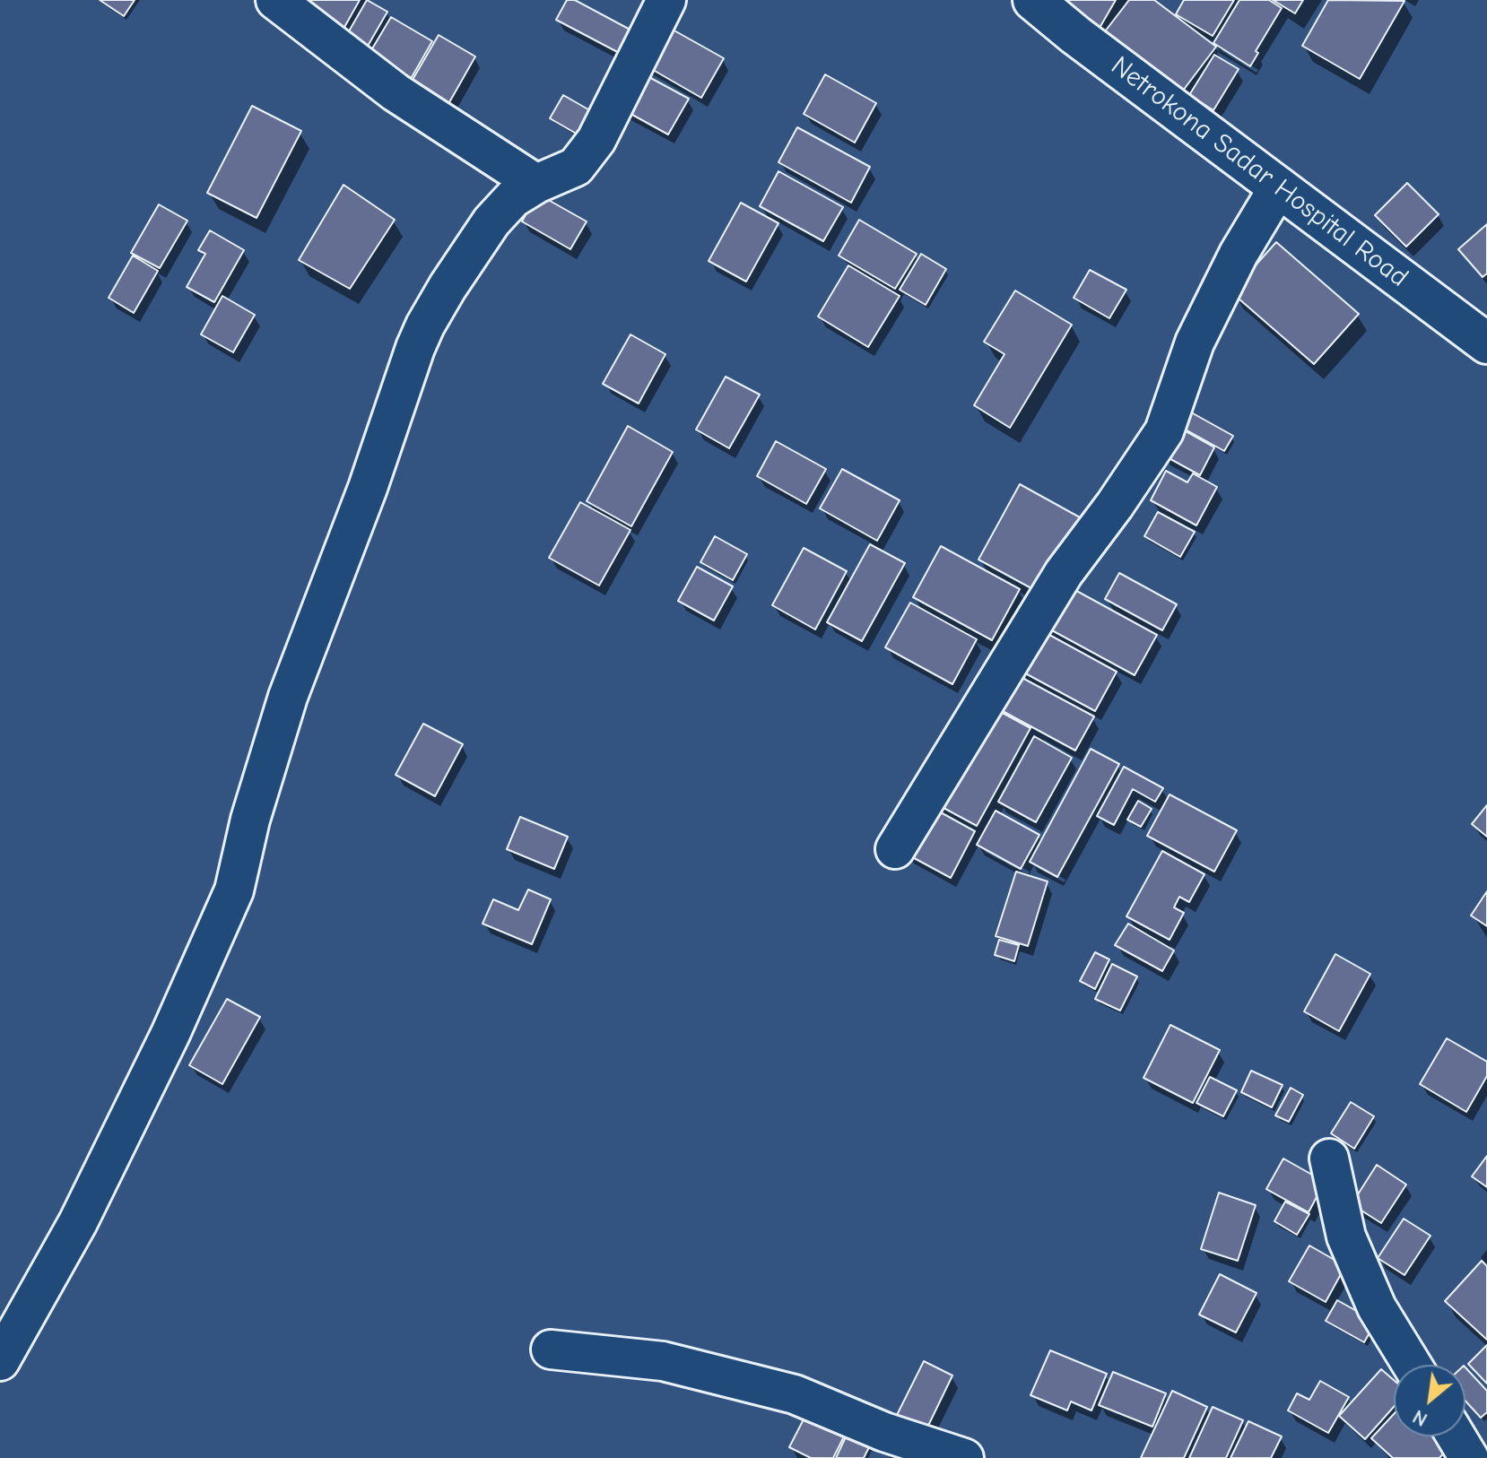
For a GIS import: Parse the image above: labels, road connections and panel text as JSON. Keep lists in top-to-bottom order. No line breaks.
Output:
{"streets":{"street":["Netrokona Sadar Hospital Road"]},"north":"bottom left"}
